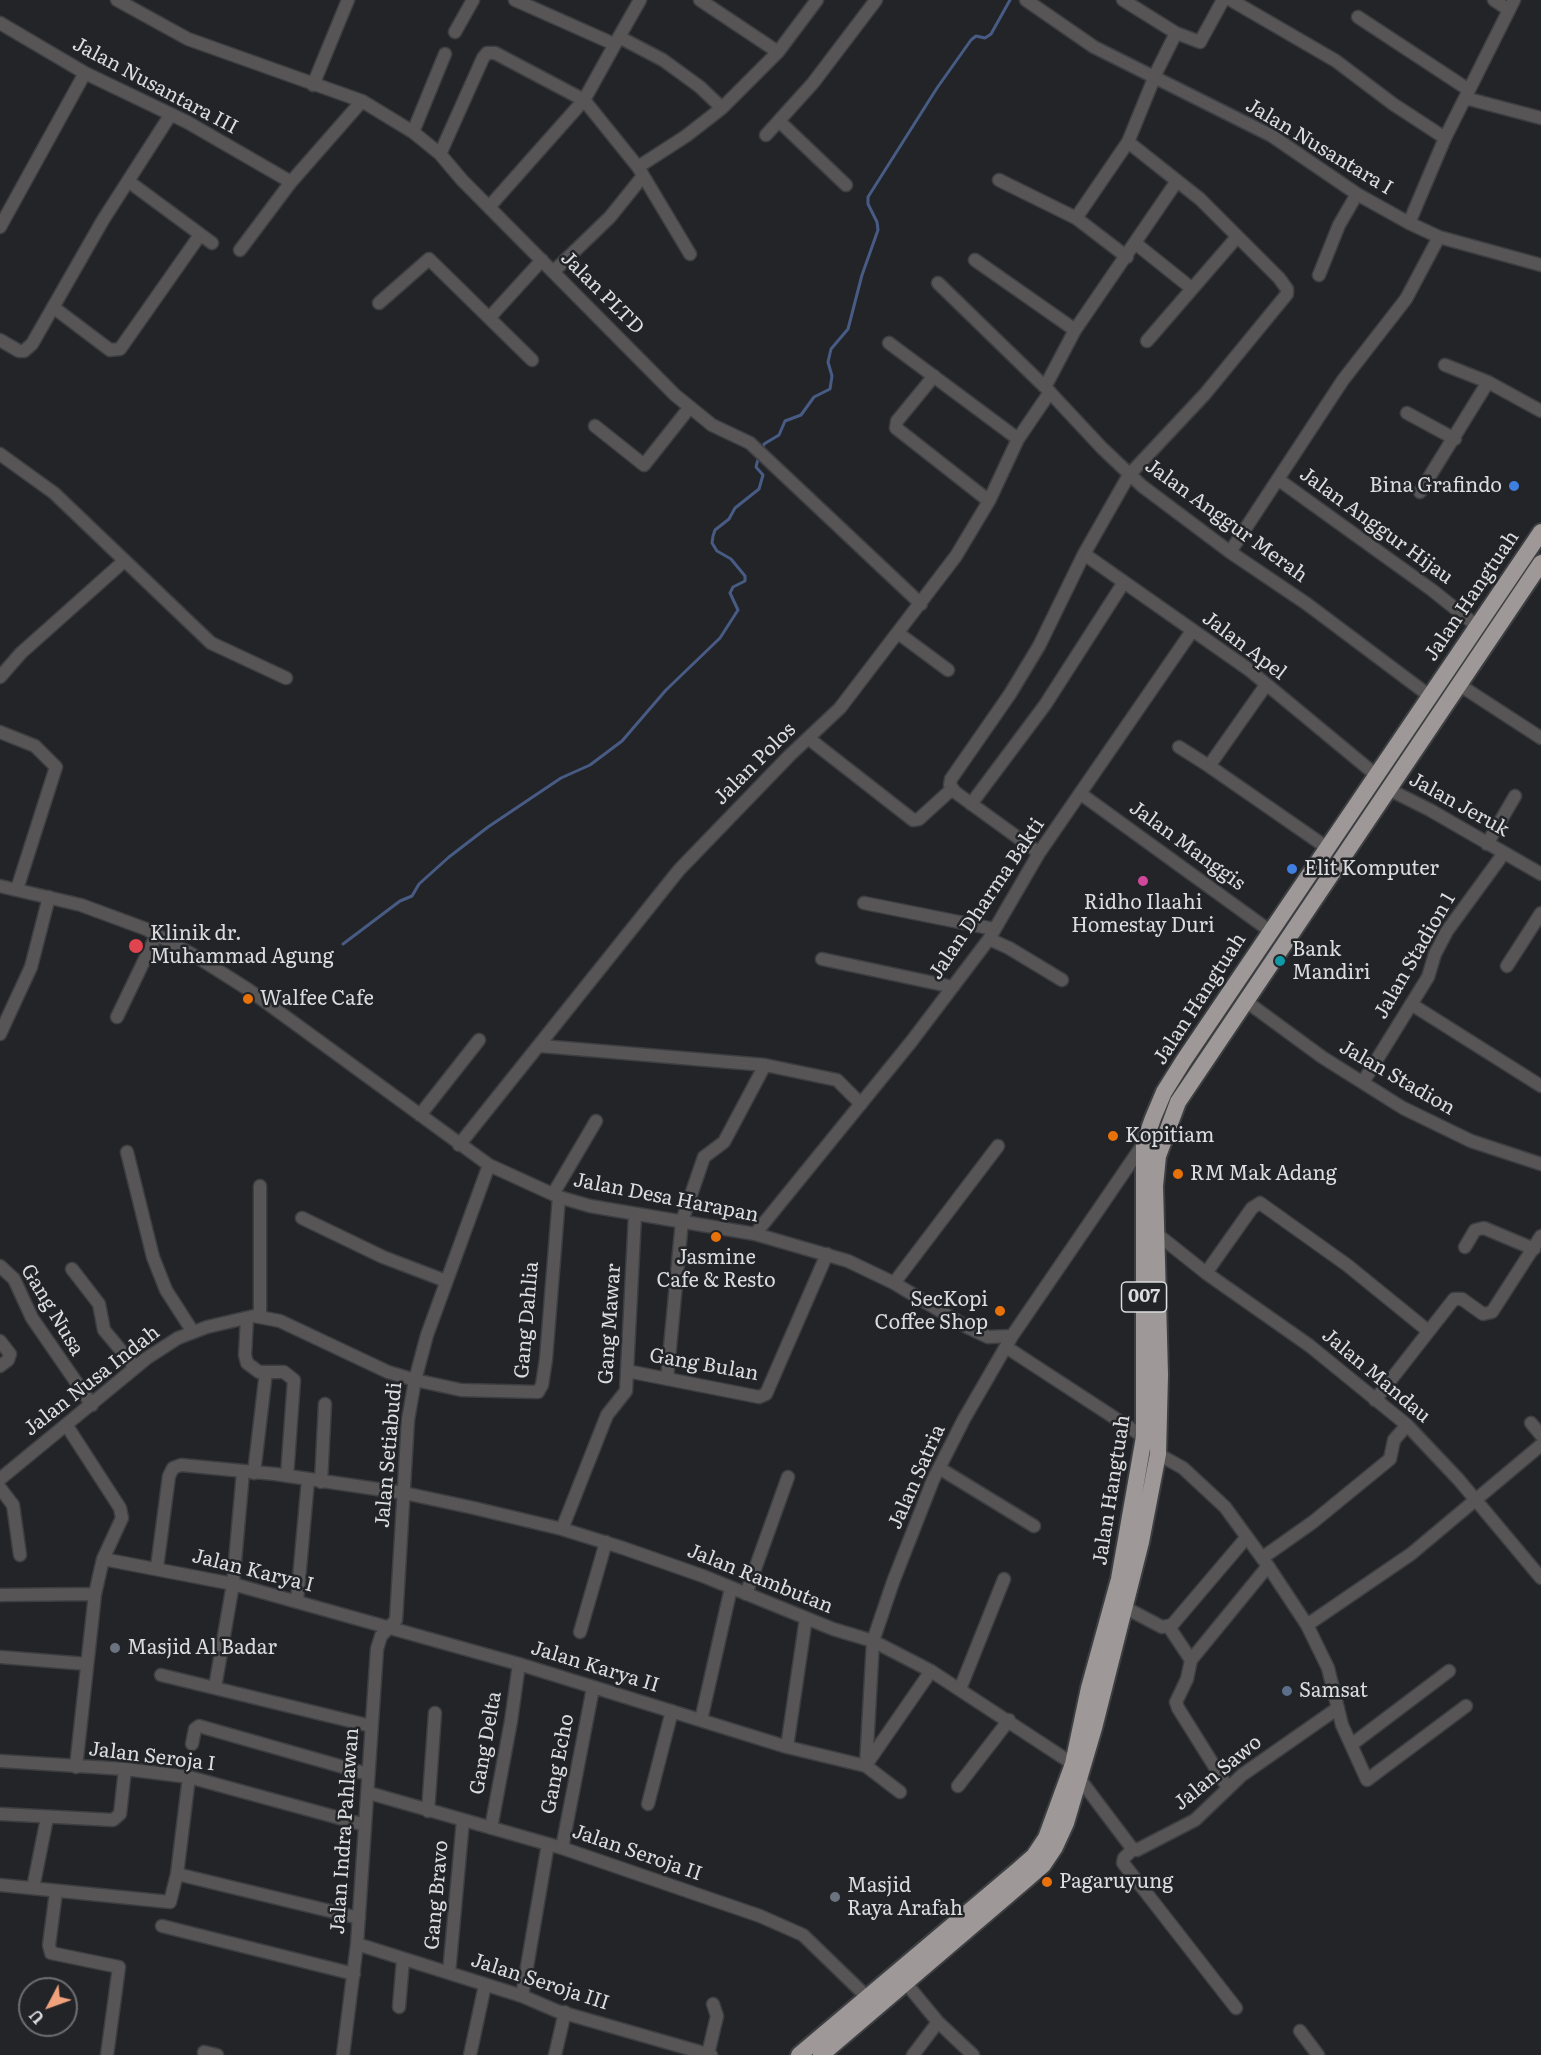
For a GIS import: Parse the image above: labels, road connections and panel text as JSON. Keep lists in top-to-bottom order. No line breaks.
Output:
{"streets":{"highway":["Jalan Hangtuah","007"],"street":["Jalan Nusantara III","Jalan Nusantara I","Jalan PLTD","Jalan Anggur Merah","Jalan Anggur Hijau","Jalan Apel","Jalan Polos","Jalan Jeruk","Jalan Manggis","Jalan Dharma Bakti","Jalan Stadion 1","Jalan Stadion","Jalan Desa Harapan","Gang Nusa","Gang Dahlia","Gang Mawar","Gang Bulan","Jalan Mandau","Jalan Nusa Indah","Jalan Setiabudi","Jalan Satria","Jalan Karya I","Jalan Rambutan","Jalan Karya II","Gang Delta","Jalan Seroja I","Gang Echo","Jalan Sawo","Jalan Indra Pahlawan","Jalan Seroja II","Gang Bravo","Jalan Seroja III"]},"crossings":[["Jalan PLTD","Jalan Polos"],["Jalan Anggur Merah","Jalan Hangtuah"],["Jalan Anggur Merah","Jalan Polos"],["Jalan Anggur Hijau","Jalan Hangtuah"],["Jalan Hangtuah","Jalan Apel"],["Jalan Hangtuah","Jalan Jeruk"],["Jalan Hangtuah","Jalan Manggis"],["Jalan Hangtuah","Jalan Stadion"],["Jalan Hangtuah","Jalan Mandau"],["Jalan Hangtuah","Jalan Rambutan"],["Jalan Hangtuah","Jalan Seroja II"],["Jalan Apel","Jalan Dharma Bakti"],["Jalan Polos","Jalan Desa Harapan"],["Jalan Jeruk","Jalan Stadion 1"],["Jalan Manggis","Jalan Dharma Bakti"],["Jalan Dharma Bakti","Jalan Desa Harapan"],["Jalan Stadion 1","Jalan Stadion"],["Jalan Desa Harapan","Gang Dahlia"],["Jalan Desa Harapan","Gang Mawar"],["Jalan Desa Harapan","Gang Bulan"],["Jalan Desa Harapan","Jalan Setiabudi"],["Jalan Desa Harapan","Jalan Satria"],["Gang Nusa","Jalan Nusa Indah"],["Gang Dahlia","Jalan Nusa Indah"],["Gang Dahlia","Jalan Setiabudi"],["Gang Mawar","Gang Bulan"],["Gang Mawar","Jalan Rambutan"],["Jalan Nusa Indah","Jalan Setiabudi"],["Jalan Setiabudi","Jalan Karya I"],["Jalan Setiabudi","Jalan Rambutan"],["Jalan Setiabudi","Jalan Karya II"],["Jalan Setiabudi","Jalan Indra Pahlawan"],["Jalan Satria","Jalan Rambutan"],["Jalan Satria","Jalan Karya II"],["Jalan Karya I","Jalan Rambutan"],["Jalan Karya I","Jalan Karya II"],["Jalan Karya I","Jalan Indra Pahlawan"],["Jalan Karya II","Gang Delta"],["Jalan Karya II","Gang Echo"],["Jalan Karya II","Jalan Indra Pahlawan"],["Gang Delta","Jalan Seroja II"],["Jalan Seroja I","Jalan Indra Pahlawan"],["Gang Echo","Jalan Seroja II"],["Jalan Indra Pahlawan","Jalan Seroja II"],["Jalan Indra Pahlawan","Jalan Seroja III"],["Jalan Seroja II","Gang Bravo"],["Gang Bravo","Jalan Seroja III"]],"places":["Bina Grafindo","Elit Komputer","Ridho Ilaahi Homestay Duri","Klinik dr. Muhammad Agung","Bank Mandiri","Walfee Cafe","Kopitiam","RM Mak Adang","Jasmine Cafe & Resto","SecKopi Coffee Shop","Masjid Al Badar","Samsat","Pagaruyung","Masjid Raya Arafah"],"north":"bottom left"}
